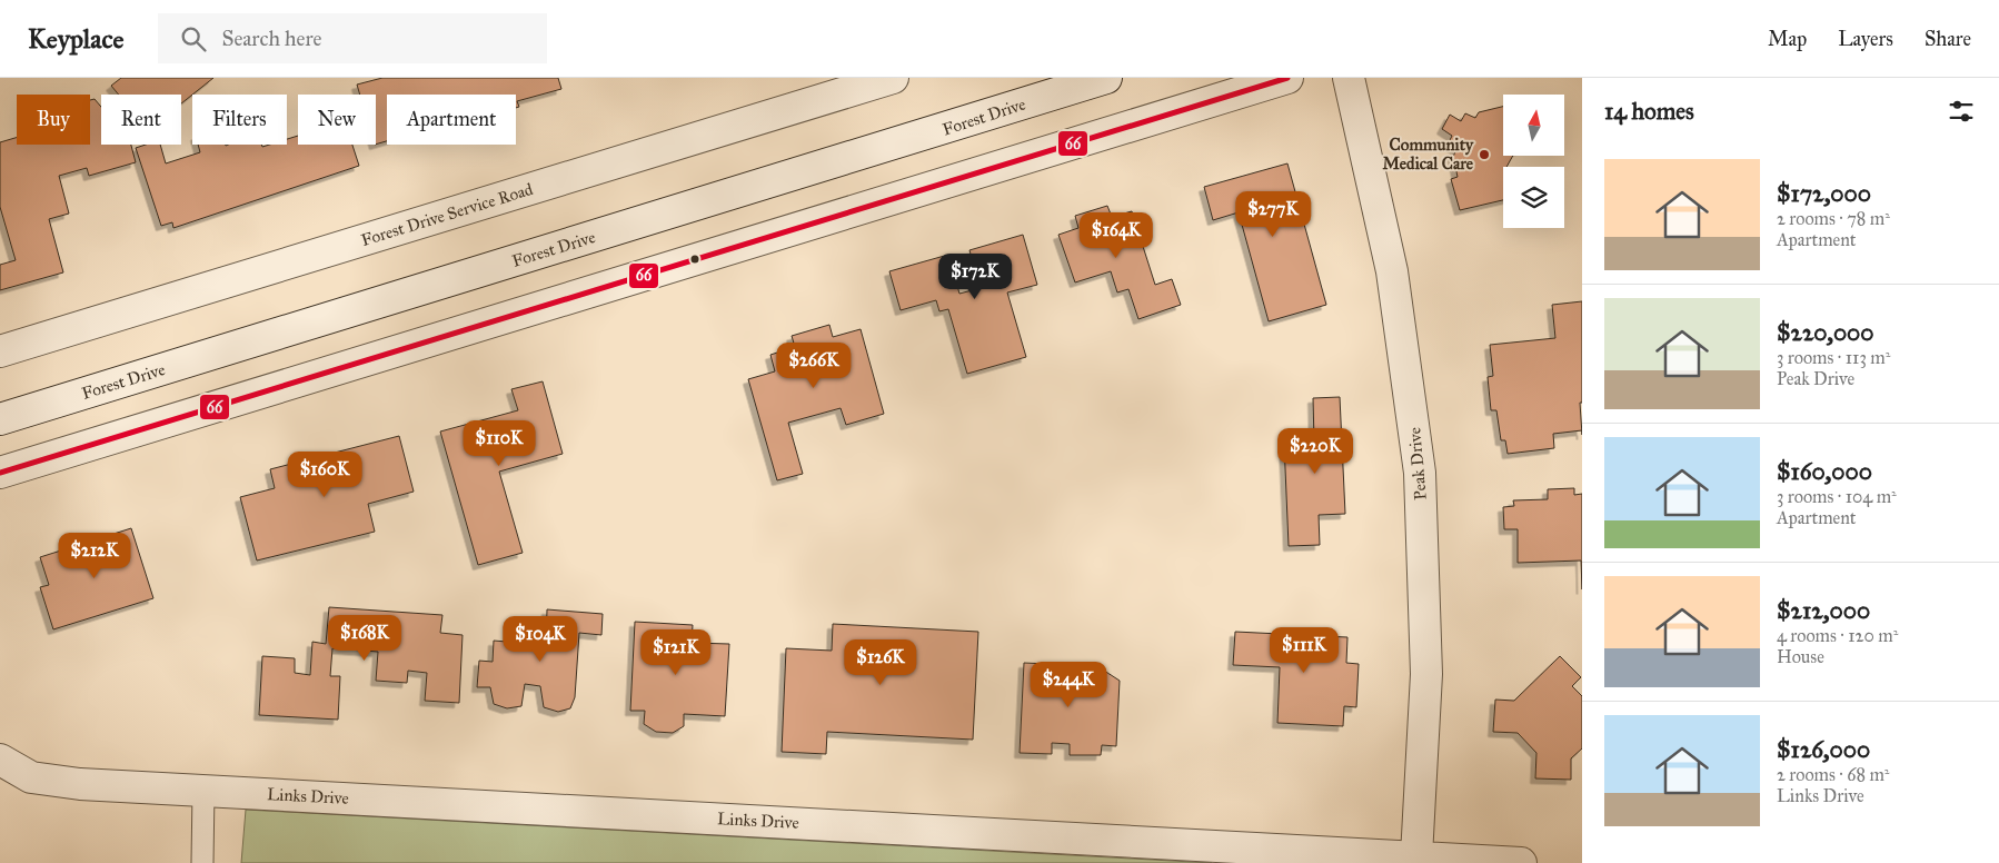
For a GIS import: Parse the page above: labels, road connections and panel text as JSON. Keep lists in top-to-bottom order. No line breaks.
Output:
{"streets":{"street":["Forest Drive","Forest Drive Service Road","Peak Drive","Links Drive"]},"crossings":[["Peak Drive","Links Drive"]],"places":["Community Medical Care"],"lines":["transit line 66"],"north":"top","page":{"header":"Keyplace","search":"Search here","nav":["Map","Layers","Share"],"heading":"14 homes","chip":["Buy","Rent","Filters","New","Apartment"],"list":[{"name":"$172,000","note":"2 rooms · 78 m² · Apartment"},{"name":"$220,000","note":"3 rooms · 113 m² · Peak Drive"},{"name":"$160,000","note":"3 rooms · 104 m² · Apartment"},{"name":"$212,000","note":"4 rooms · 120 m² · House"},{"name":"$126,000","note":"2 rooms · 68 m² · Links Drive"}],"price":["$277K","$164K","$172K","$266K","$110K","$220K","$160K","$212K","$168K","$104K","$111K","$121K","$126K","$244K"]}}
